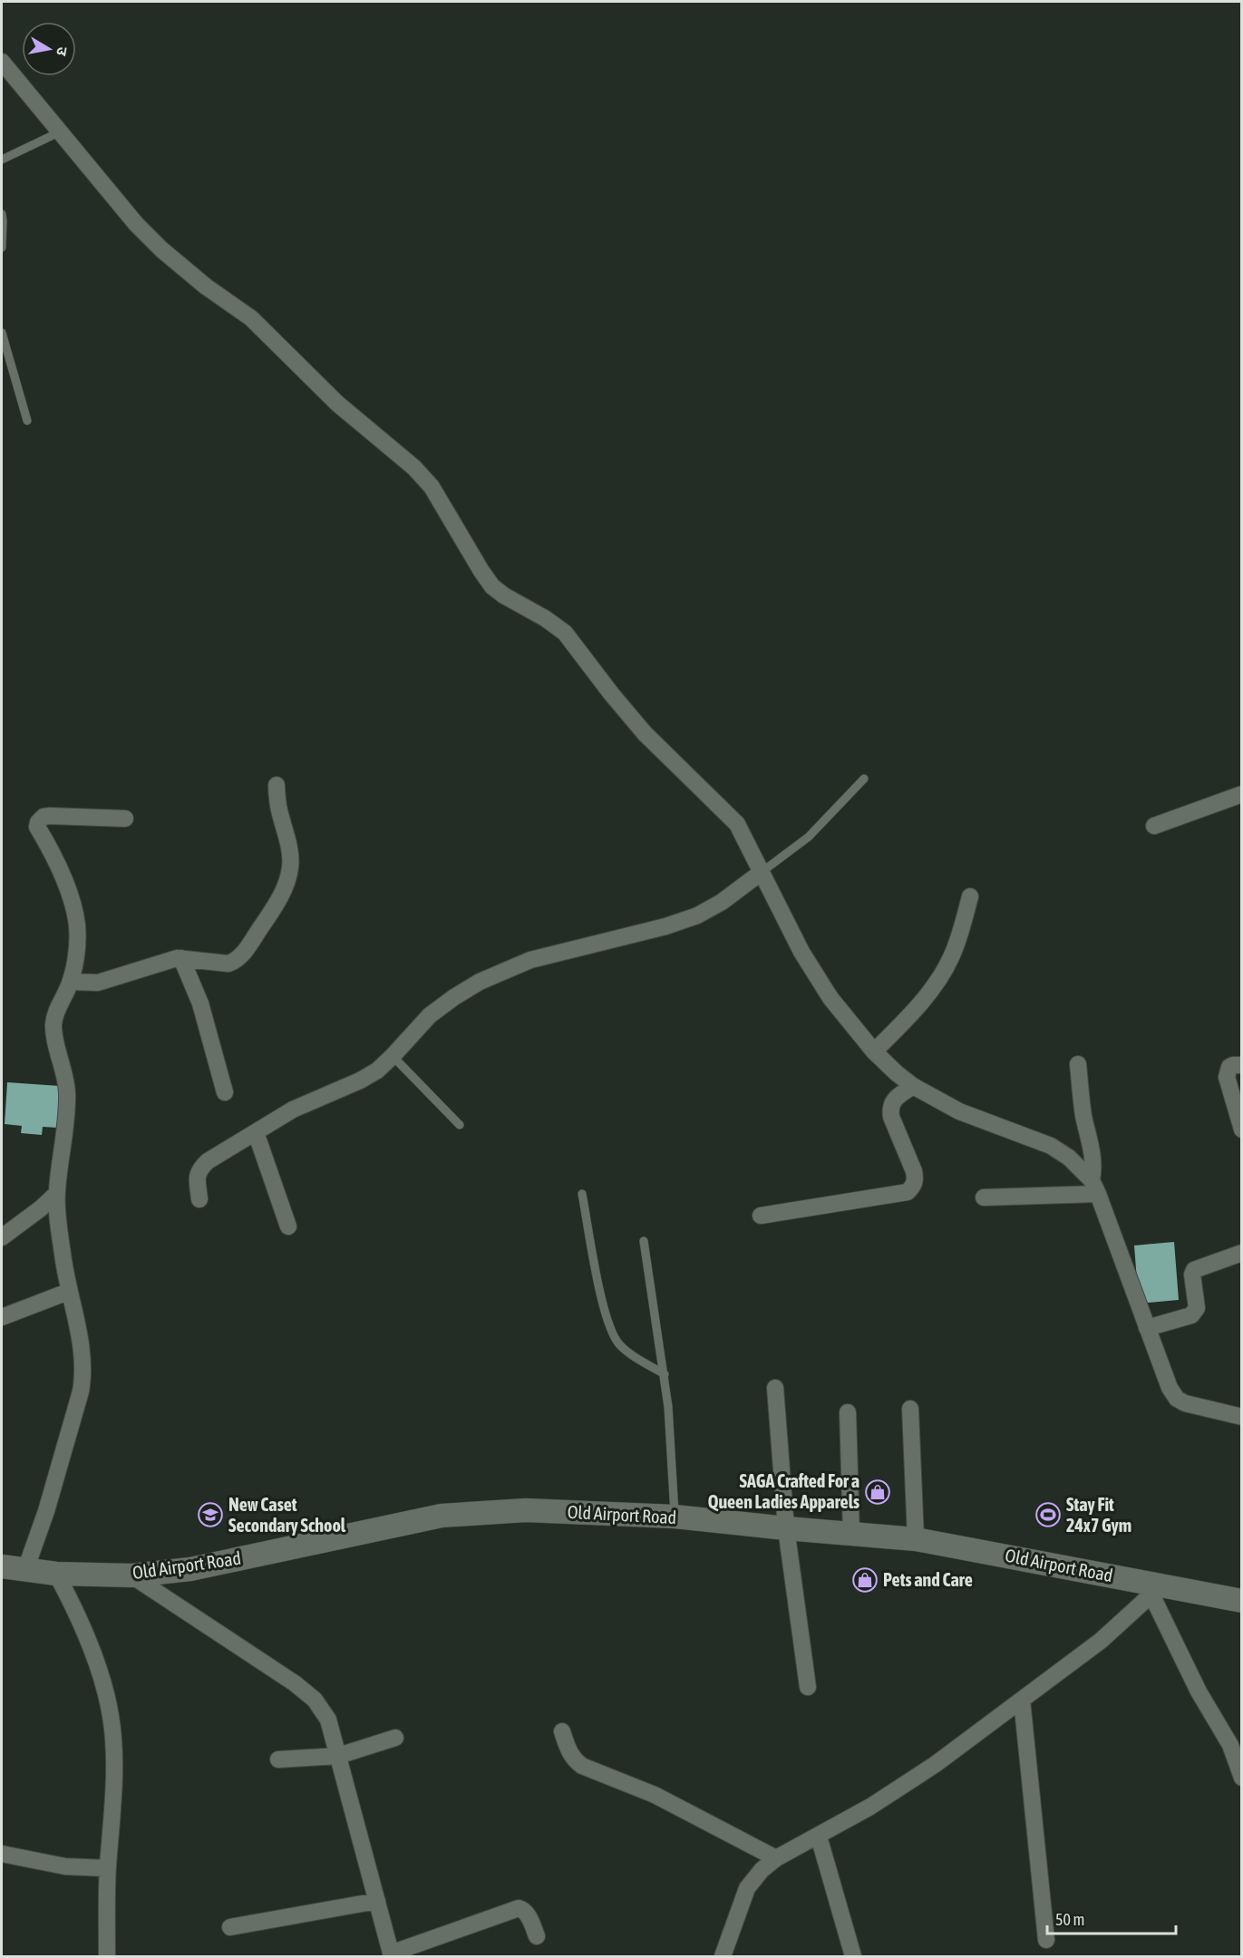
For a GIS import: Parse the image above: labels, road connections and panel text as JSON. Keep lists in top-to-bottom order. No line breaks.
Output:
{"streets":{"main road":["Old Airport Road"]},"places":{"shop":["SAGA Crafted For a Queen Ladies Apparels","Pets and Care"],"school or university":["New Caset Secondary School"],"sports":["Stay Fit 24x7 Gym"]},"scale_bar":"50 m","north":"right"}
